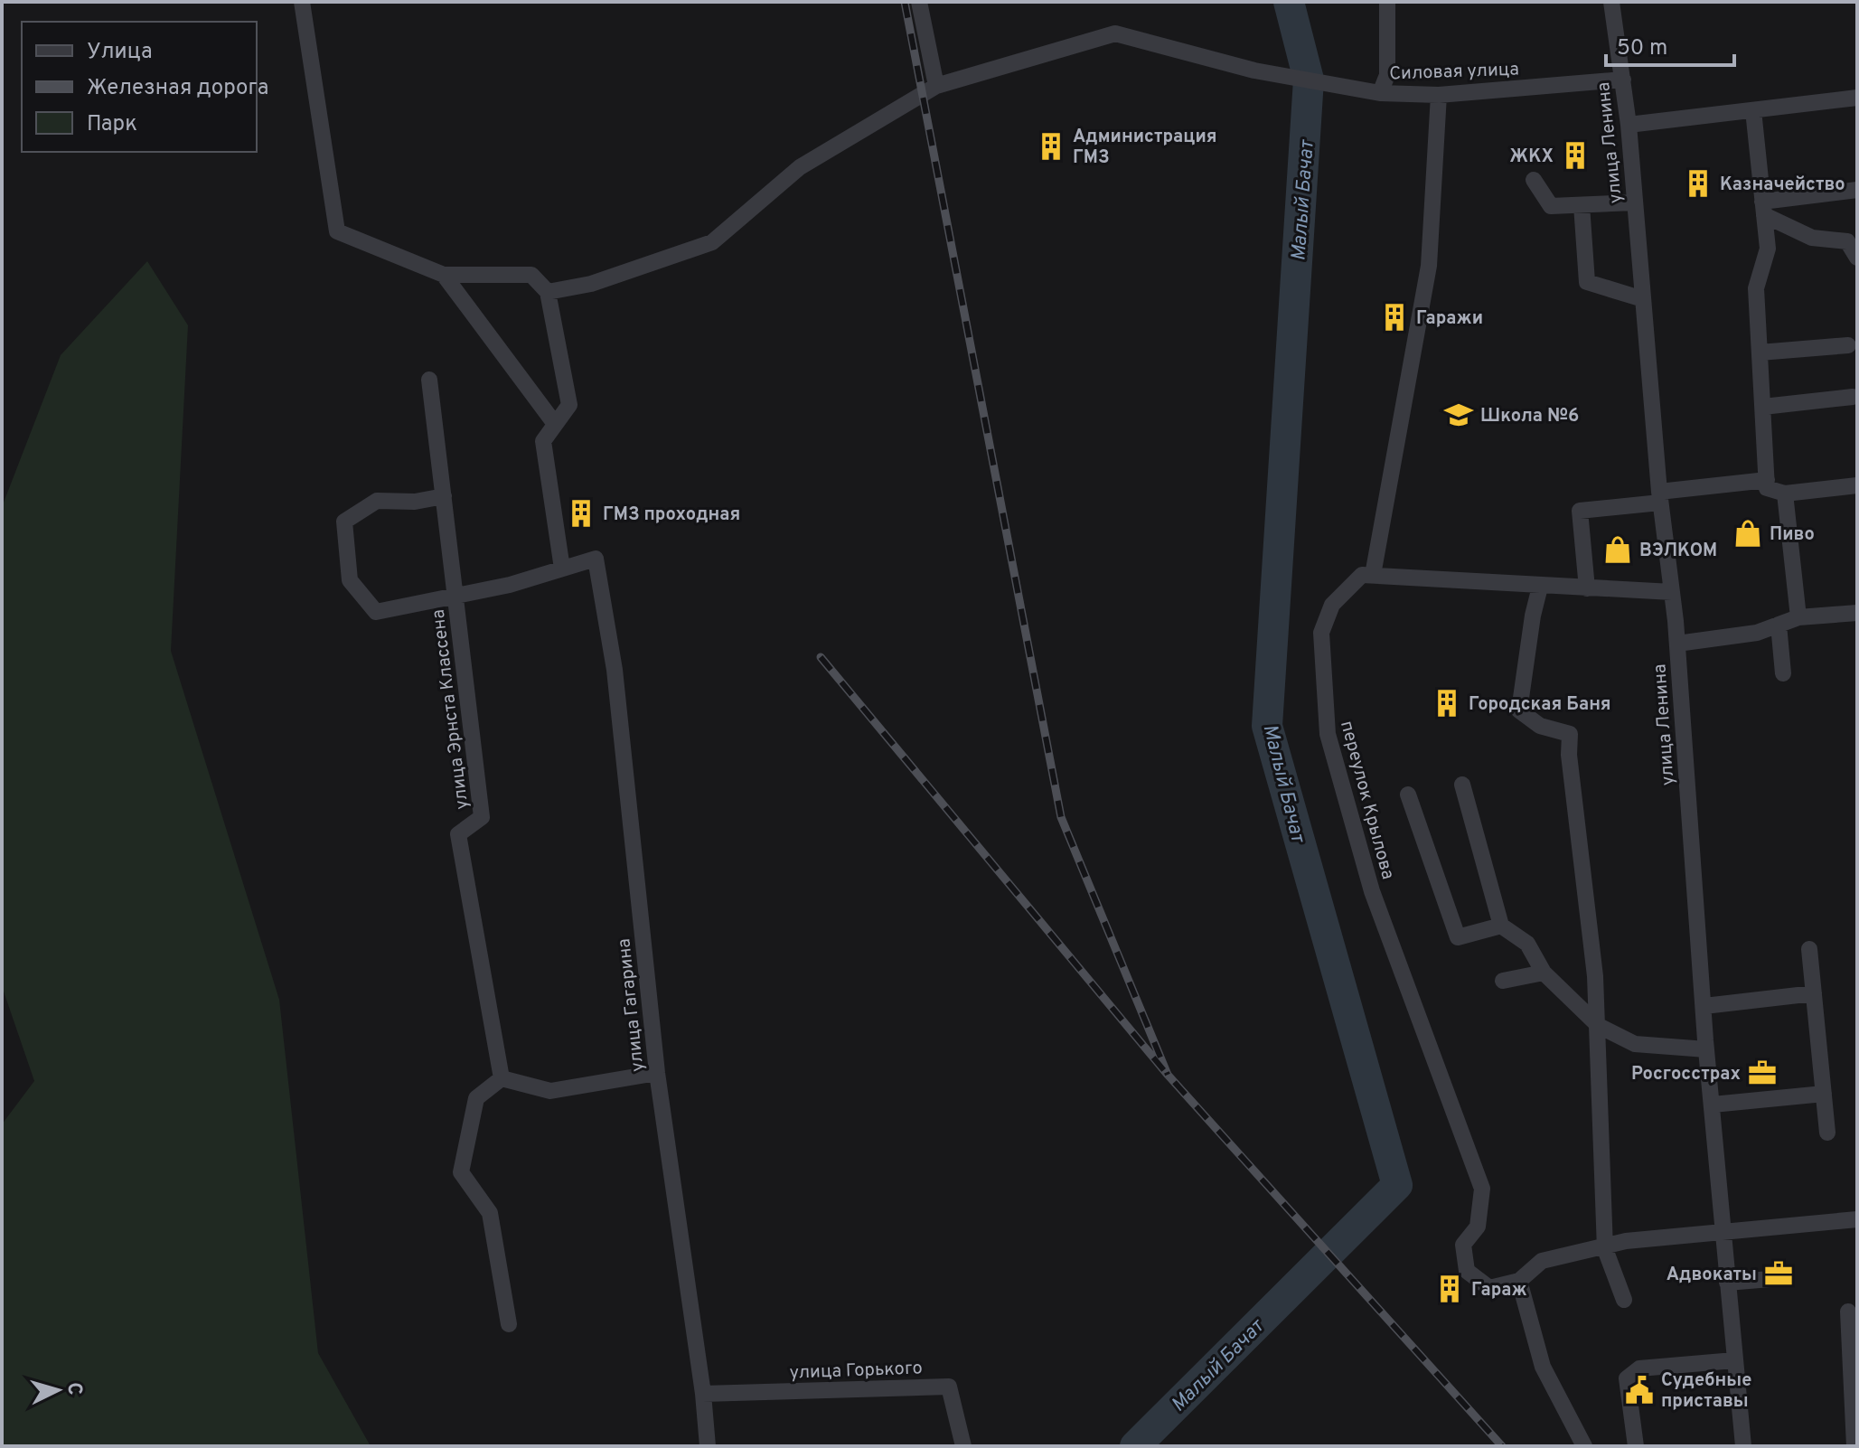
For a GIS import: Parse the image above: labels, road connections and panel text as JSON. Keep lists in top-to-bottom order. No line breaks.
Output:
{"streets":{"street":["Силовая улица","улица Ленина","улица Эрнста Классена","переулок Крылова","улица Гагарина","улица Горького"]},"crossings":[["Силовая улица","улица Ленина"],["улица Гагарина","улица Горького"]],"water":["Малый Бачат"],"places":{"building":["Администрация ГМЗ","ЖКХ","Казначейство","Гаражи","ГМЗ проходная","Городская Баня","Гараж"],"school or university":["Школа №6"],"shop":["Пиво","ВЭЛКОМ"],"office":["Росгосстрах","Адвокаты"],"public building":["Судебные приставы"]},"legend":["Улица","Железная дорога","Парк"],"scale_bar":"50 m","north":"right"}
